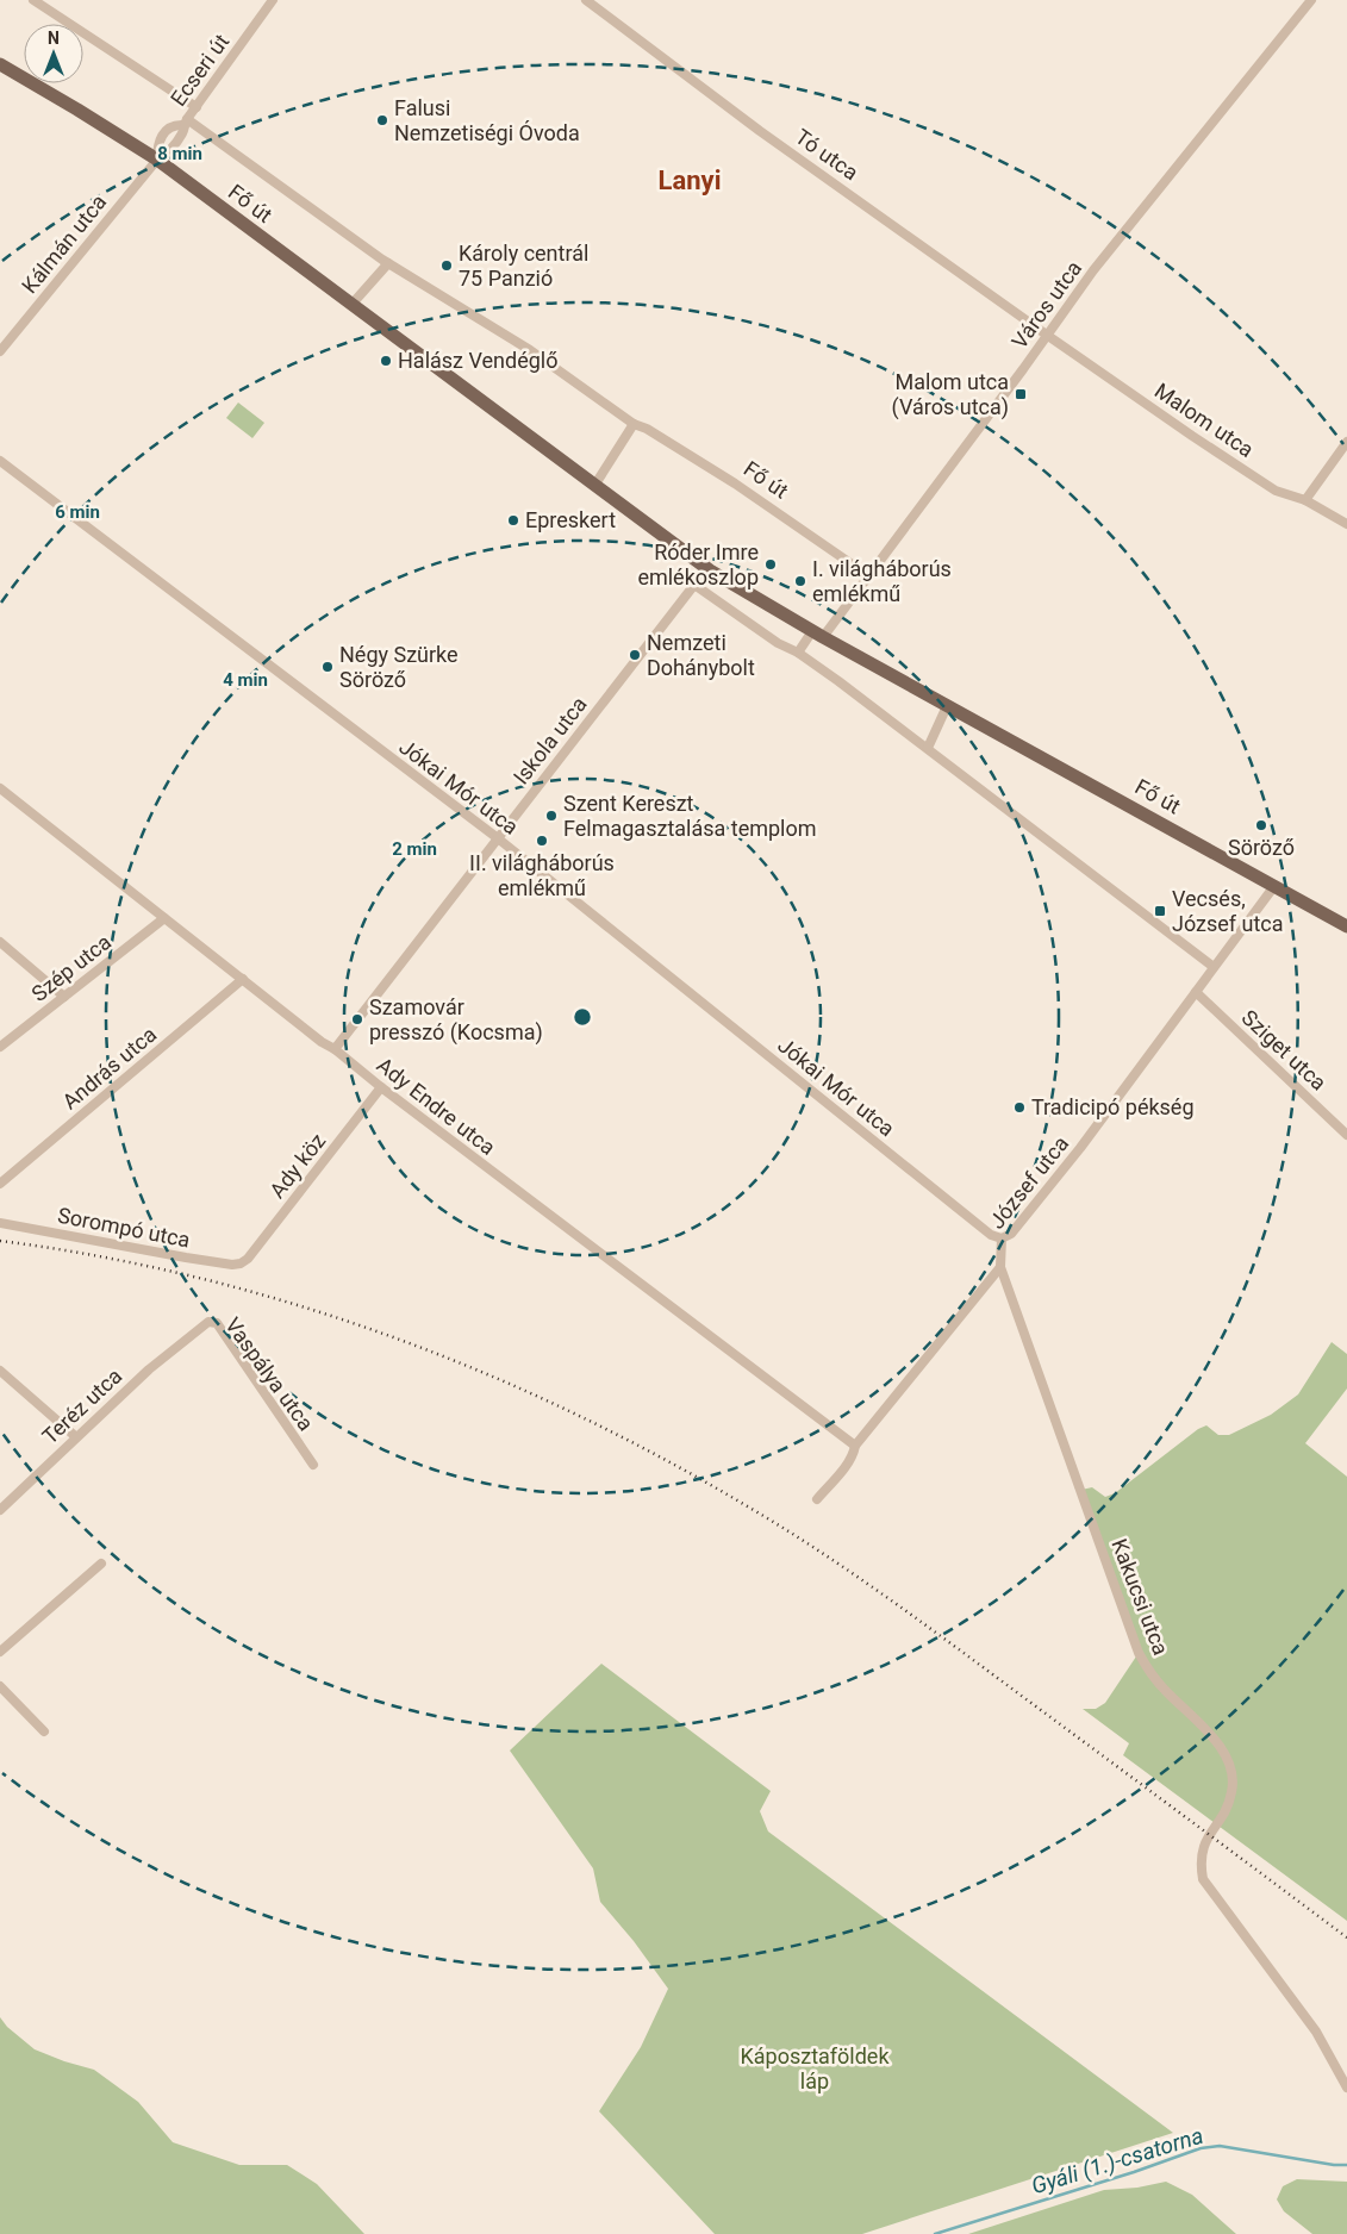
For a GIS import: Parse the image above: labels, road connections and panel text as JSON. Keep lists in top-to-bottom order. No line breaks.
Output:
{"streets":{"main road":["Fő út"],"street":["Ecseri út","Tó utca","Kálmán utca","Város utca","Malom utca","Iskola utca","Jókai Mór utca","Szép utca","Sziget utca","András utca","Ady Endre utca","Ady köz","József utca","Sorompó utca","Vaspálya utca","Teréz utca","Kakucsi utca"]},"crossings":[["Ecseri út","Fő út"],["Ecseri út","Kálmán utca"],["Tó utca","Város utca"],["Tó utca","Malom utca"],["Fő út","Kálmán utca"],["Fő út","Város utca"],["Fő út","Iskola utca"],["Fő út","József utca"],["Város utca","Malom utca"],["Iskola utca","Jókai Mór utca"],["Iskola utca","Ady Endre utca"],["Jókai Mór utca","József utca"],["Szép utca","Ady Endre utca"],["Sziget utca","József utca"],["András utca","Ady Endre utca"],["Ady Endre utca","Ady köz"],["Ady köz","Sorompó utca"],["József utca","Kakucsi utca"],["Vaspálya utca","Teréz utca"]],"districts":["Lanyi"],"water":["Gyáli (1.)-csatorna"],"parks":["Káposztaföldek láp"],"places":{"other":["Falusi Nemzetiségi Óvoda","Károly centrál 75 Panzió","Halász Vendéglő","Epreskert","Róder Imre emlékoszlop","I. világháborús emlékmű","Nemzeti Dohánybolt","Négy Szürke Söröző","Szent Kereszt Felmagasztalása templom","Söröző","II. világháborús emlékmű","Szamovár presszó (Kocsma)","Tradicipó pékség"],"transit":["Malom utca (Város utca)","Vecsés, József utca"]},"north":"top","rings":["8 min","6 min","4 min","2 min"]}
